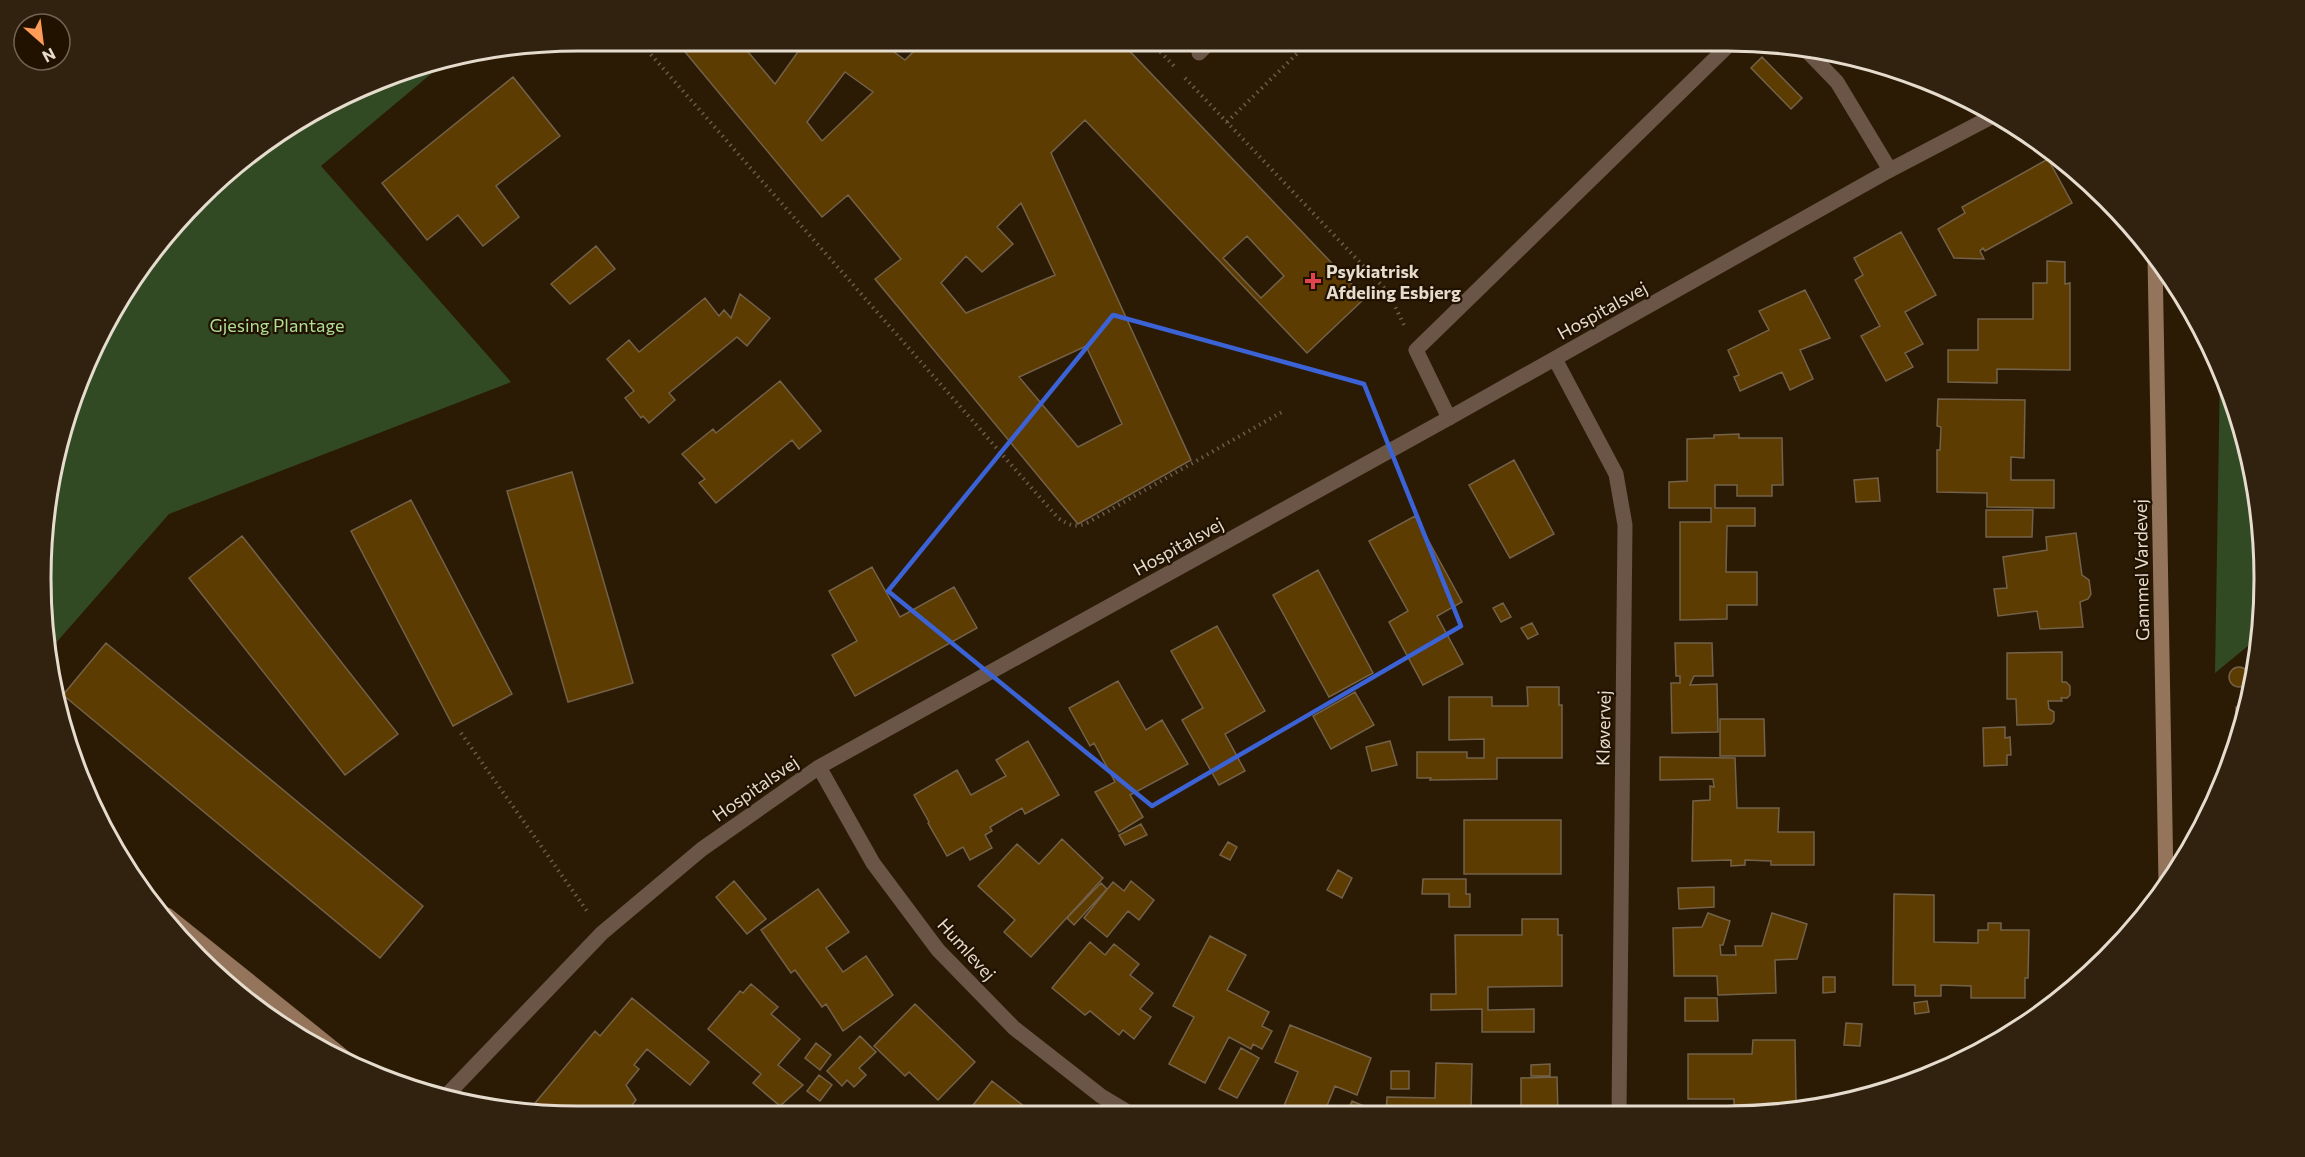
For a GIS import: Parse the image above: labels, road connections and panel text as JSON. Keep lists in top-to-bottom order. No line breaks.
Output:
{"streets":{"street":["Hospitalsvej","Gammel Vardevej","Kløvervej","Humlevej"]},"crossings":[["Hospitalsvej","Kløvervej"],["Hospitalsvej","Humlevej"]],"parks":["Gjesing Plantage"],"places":{"health":["Psykiatrisk Afdeling Esbjerg"]},"north":"bottom right"}
